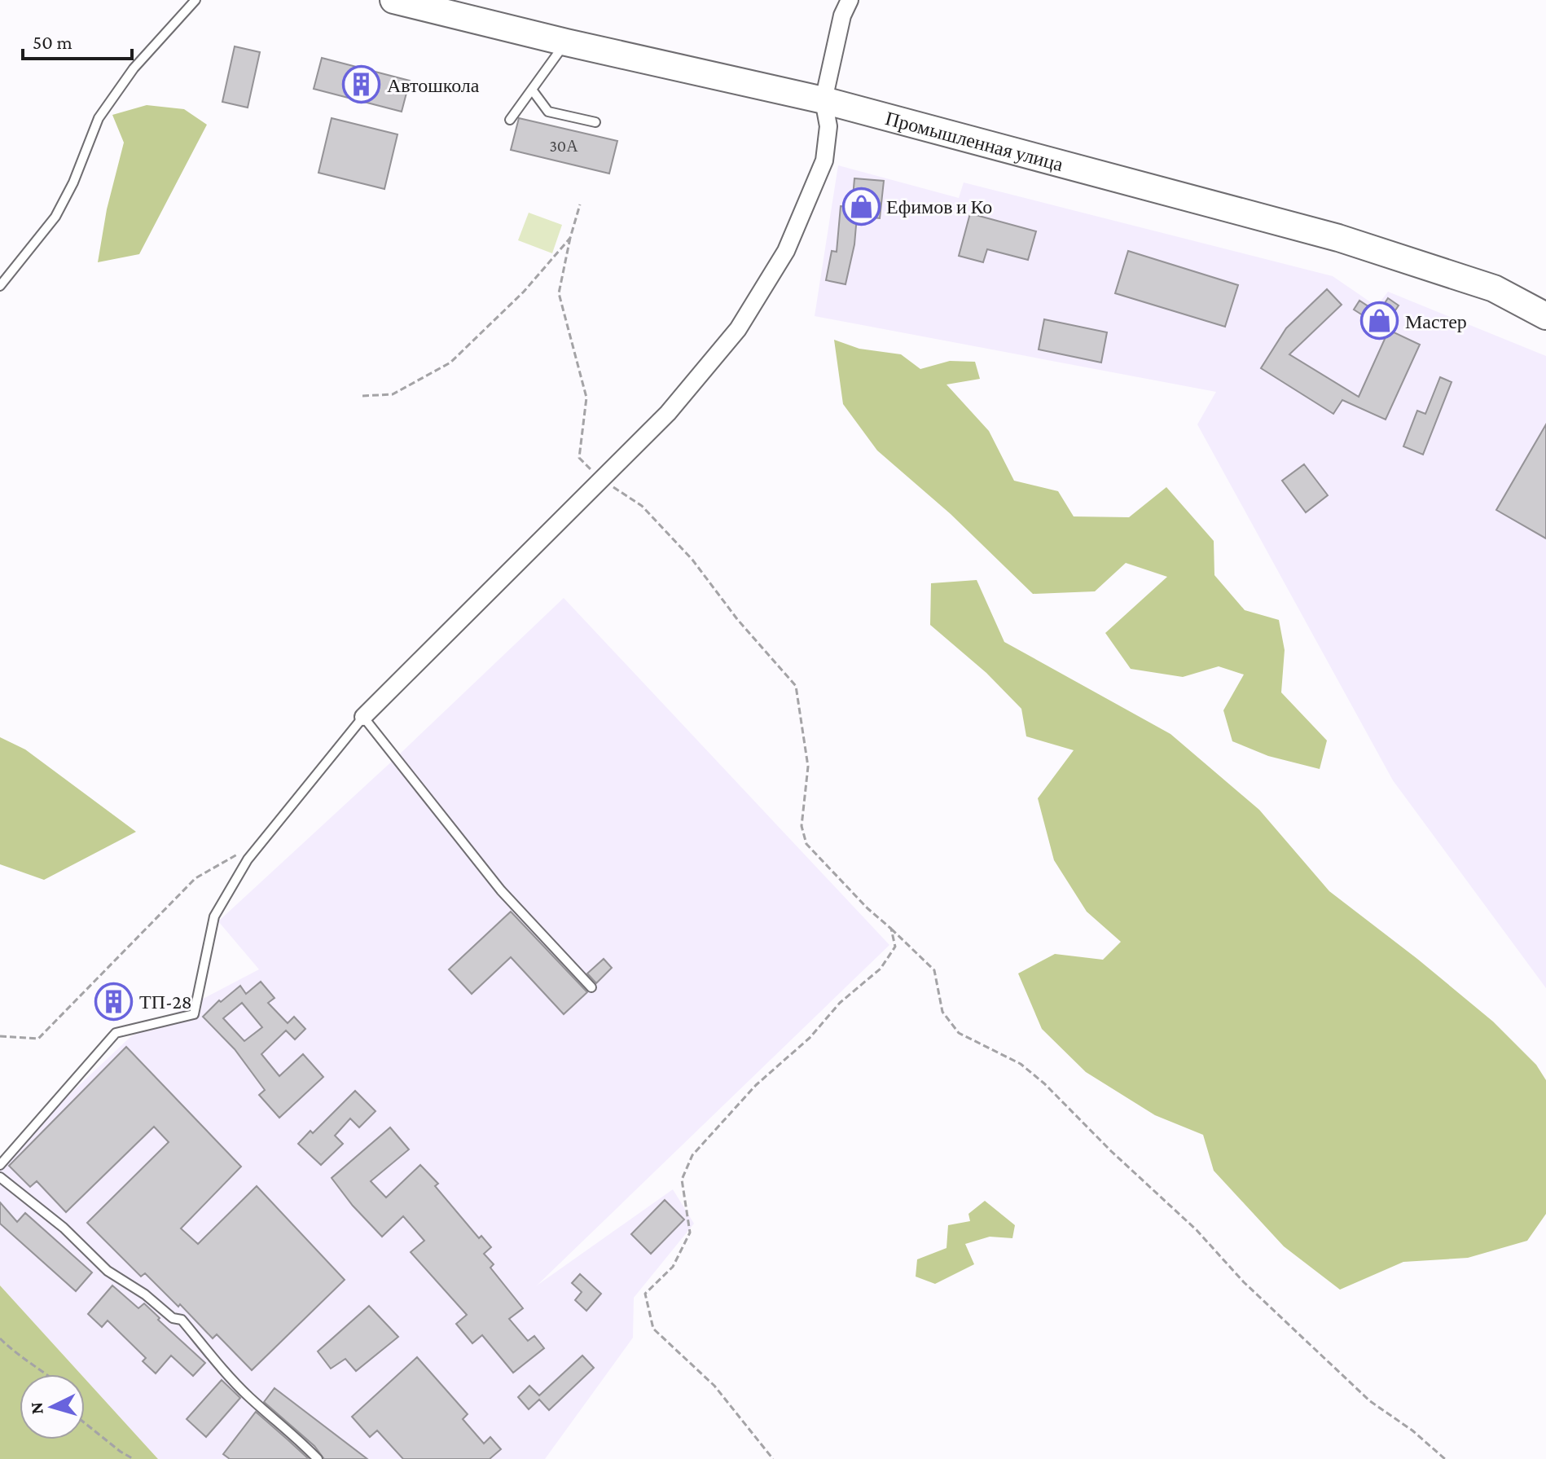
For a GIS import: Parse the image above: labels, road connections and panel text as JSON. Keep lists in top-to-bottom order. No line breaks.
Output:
{"streets":{"main road":["Промышленная улица"]},"places":{"building":["Автошкола","ТП-28"],"shop":["Ефимов и Ко","Мастер"]},"house_numbers":["30А"],"scale_bar":"50 m","north":"left"}
